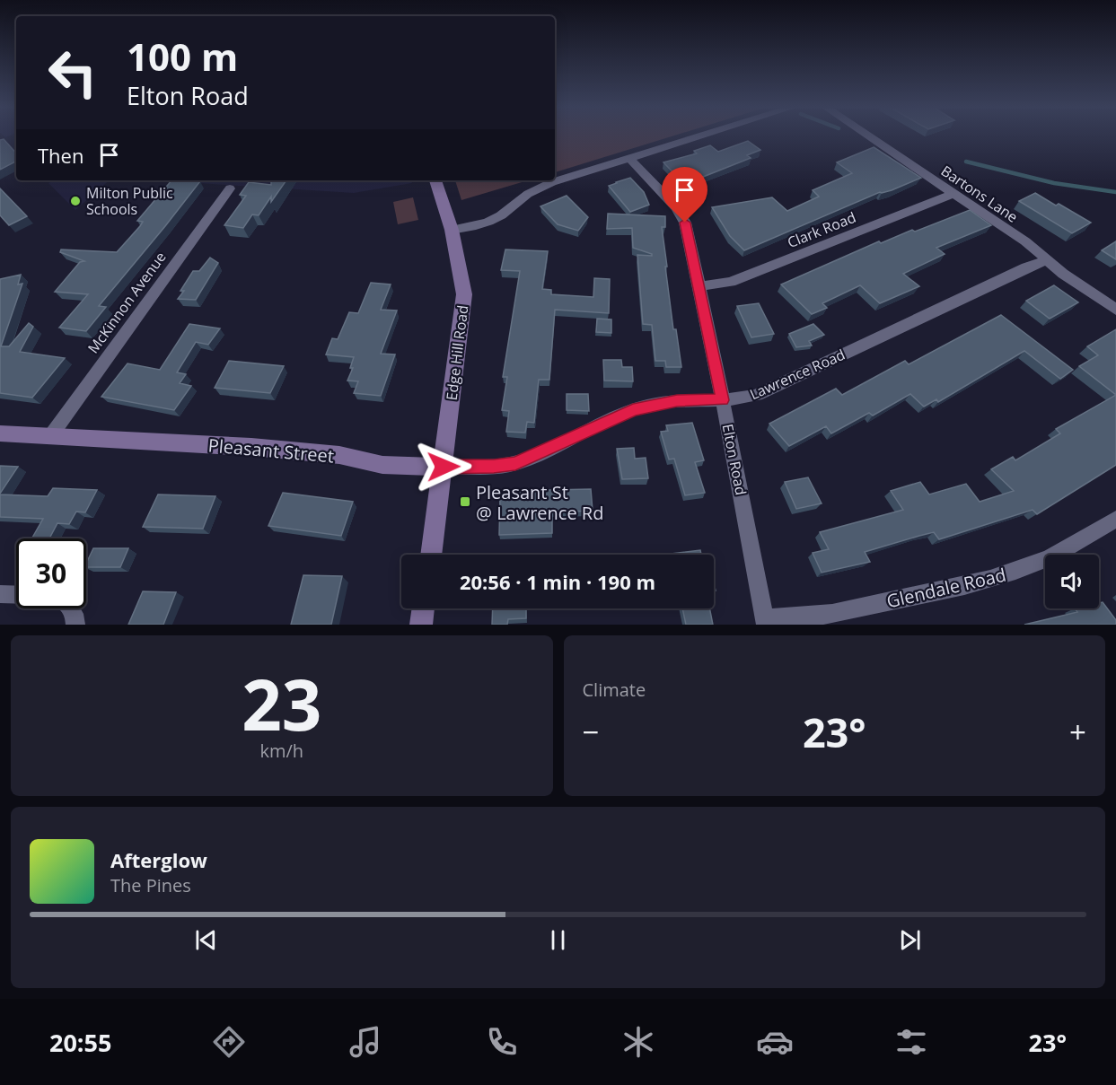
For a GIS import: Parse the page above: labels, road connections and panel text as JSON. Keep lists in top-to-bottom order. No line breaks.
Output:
{"streets":{"street":["Bartons Lane","Clark Road","McKinnon Avenue","Edge Hill Road","Lawrence Road","Pleasant Street","Elton Road","Glendale Road"]},"crossings":[["Bartons Lane","Clark Road"],["Bartons Lane","Lawrence Road"],["Clark Road","Elton Road"],["McKinnon Avenue","Pleasant Street"],["Edge Hill Road","Lawrence Road"],["Edge Hill Road","Pleasant Street"],["Lawrence Road","Pleasant Street"],["Lawrence Road","Elton Road"],["Elton Road","Glendale Road"]],"places":{"other":["Milton Public Schools"],"transit":["Pleasant St @ Lawrence Rd"]},"page":{"turn":["100 m","Elton Road"],"then":"Then","limit":"30","trip":"20:56 · 1 min · 190 m","tile":[["23","km/h"],"Climate"],"heat":["−","23°","+"],"song":["Afterglow","The Pines"],"tabs":["20:55","23°"]}}
